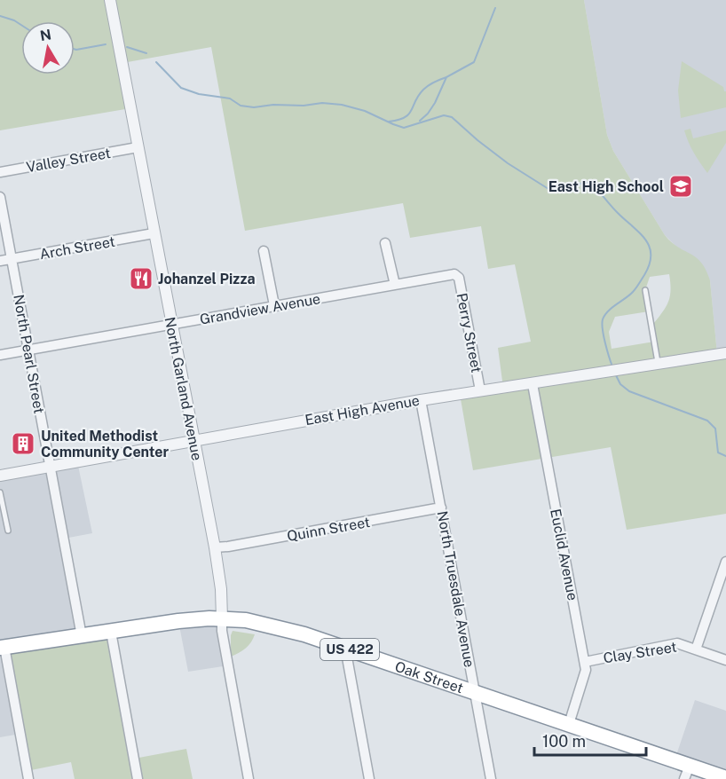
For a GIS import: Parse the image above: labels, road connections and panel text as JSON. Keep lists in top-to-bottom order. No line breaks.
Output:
{"streets":{"highway":["US 422","Oak Street"],"street":["Valley Street","Arch Street","Grandview Avenue","Perry Street","North Pearl Street","North Garland Avenue","East High Avenue","Quinn Street","Euclid Avenue","North Truesdale Avenue","Clay Street"]},"crossings":[["Valley Street","North Garland Avenue"],["Arch Street","North Pearl Street"],["Arch Street","North Garland Avenue"],["Grandview Avenue","Perry Street"],["Grandview Avenue","North Pearl Street"],["Grandview Avenue","North Garland Avenue"],["Perry Street","East High Avenue"],["North Pearl Street","East High Avenue"],["North Pearl Street","Oak Street"],["North Garland Avenue","East High Avenue"],["North Garland Avenue","Quinn Street"],["North Garland Avenue","Oak Street"],["East High Avenue","Euclid Avenue"],["East High Avenue","North Truesdale Avenue"],["Quinn Street","North Truesdale Avenue"],["Euclid Avenue","Clay Street"],["Euclid Avenue","Oak Street"],["North Truesdale Avenue","Oak Street"]],"places":{"school or university":["East High School"],"restaurant":["Johanzel Pizza"],"building":["United Methodist Community Center"]},"scale_bar":"100 m","north":"top"}
